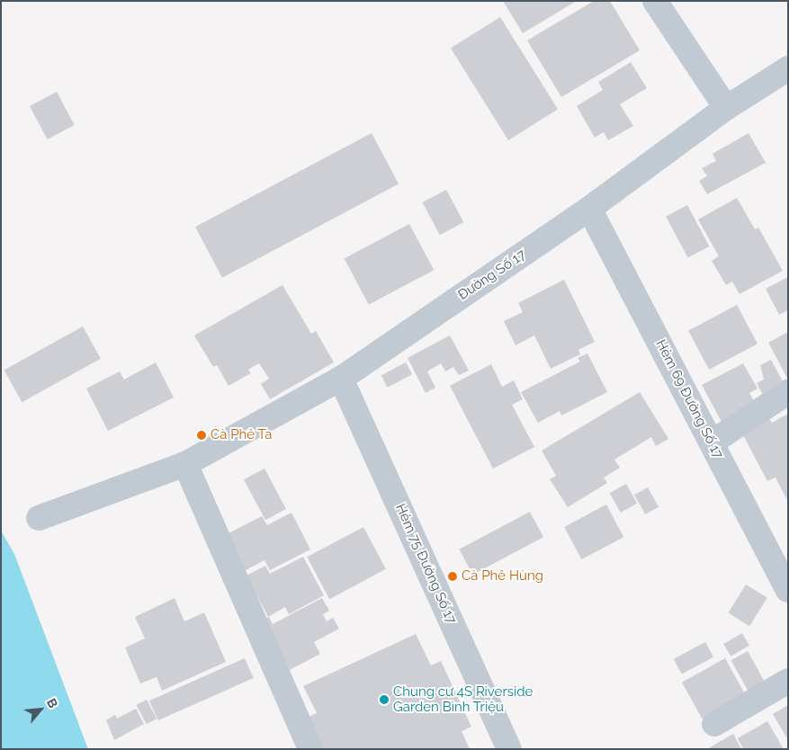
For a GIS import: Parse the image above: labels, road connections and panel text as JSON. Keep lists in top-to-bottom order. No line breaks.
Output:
{"streets":{"street":["Đường Số 17","Hẻm 69 Đường Số 17","Hẻm 75 Đường Số 17"]},"crossings":[["Đường Số 17","Hẻm 69 Đường Số 17"],["Đường Số 17","Hẻm 75 Đường Số 17"]],"places":["Cà Phê Ta","Cà Phê Hùng","Chung cư 4S Riverside Garden Bình Triệu"],"north":"top right"}
